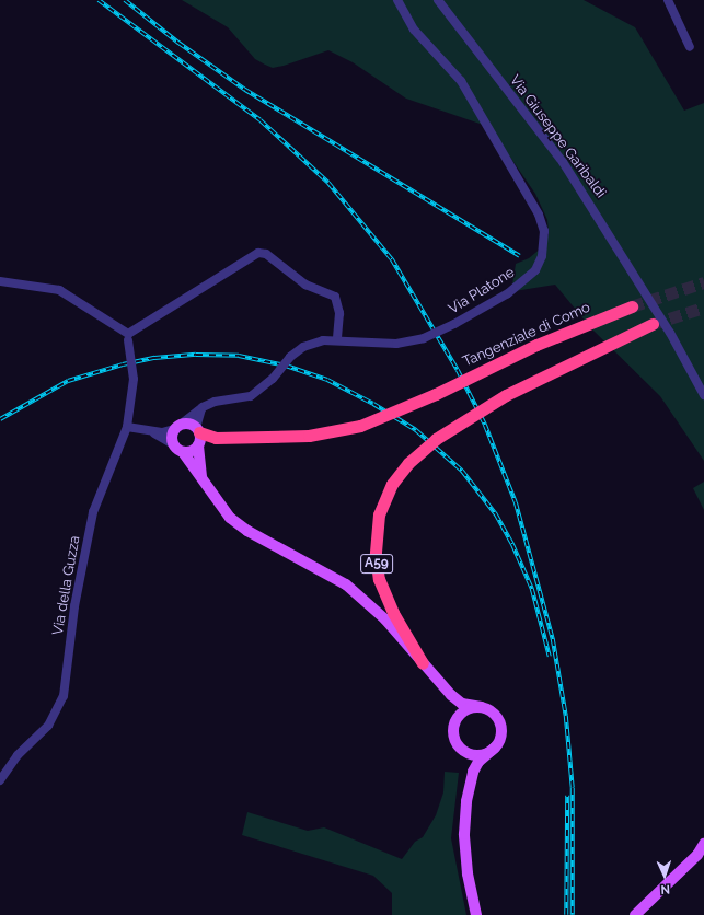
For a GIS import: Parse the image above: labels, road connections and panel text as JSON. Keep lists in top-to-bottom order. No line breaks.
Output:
{"streets":{"highway":["Tangenziale di Como","A59"],"street":["Via Giuseppe Garibaldi","Via Platone","Via della Guzza"]},"crossings":[["Via Platone","Tangenziale di Como"]],"north":"bottom"}
